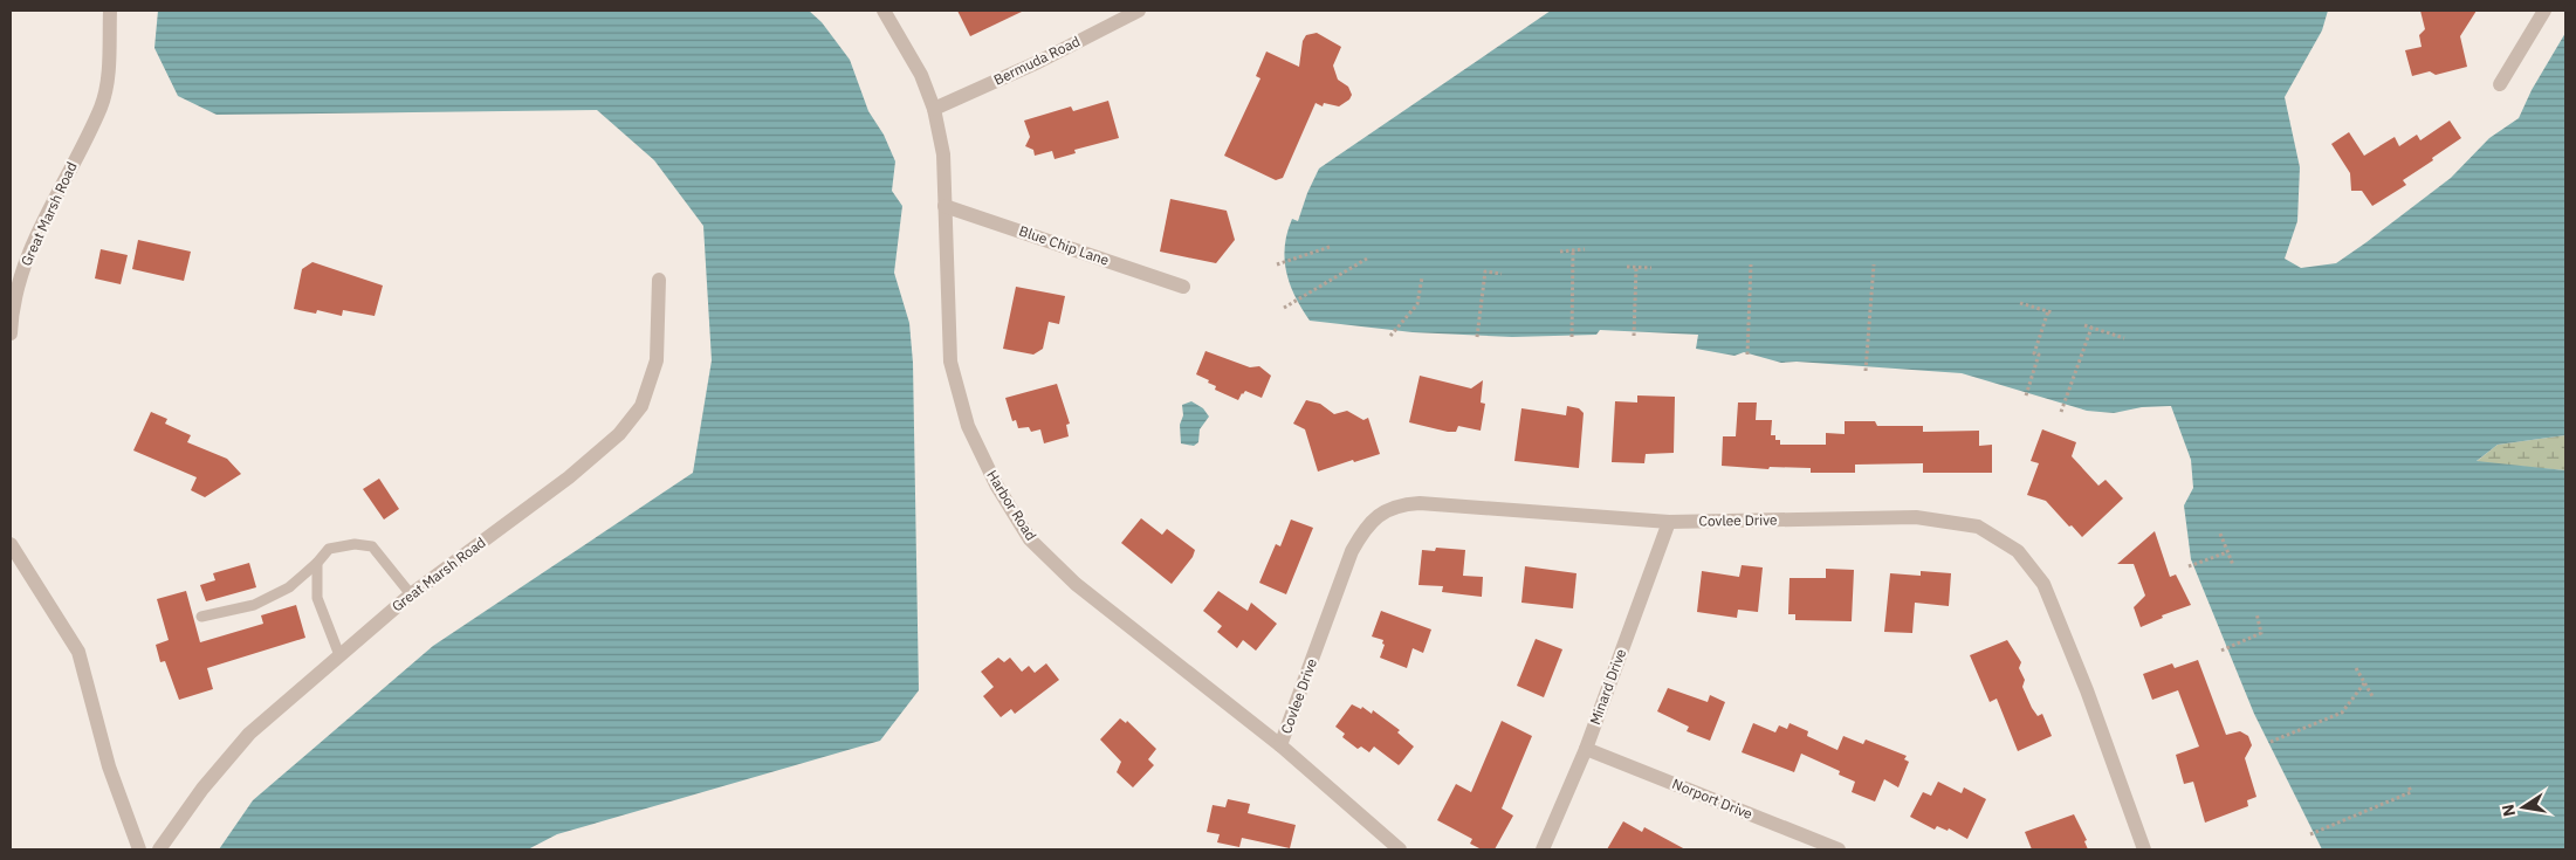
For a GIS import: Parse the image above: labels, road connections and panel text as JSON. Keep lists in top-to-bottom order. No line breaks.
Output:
{"streets":{"street":["Bermuda Road","Great Marsh Road","Blue Chip Lane","Harbor Road","Covlee Drive","Minard Drive","Norport Drive"]},"crossings":[["Bermuda Road","Harbor Road"],["Blue Chip Lane","Harbor Road"],["Harbor Road","Covlee Drive"],["Covlee Drive","Minard Drive"],["Minard Drive","Norport Drive"]],"north":"left"}
